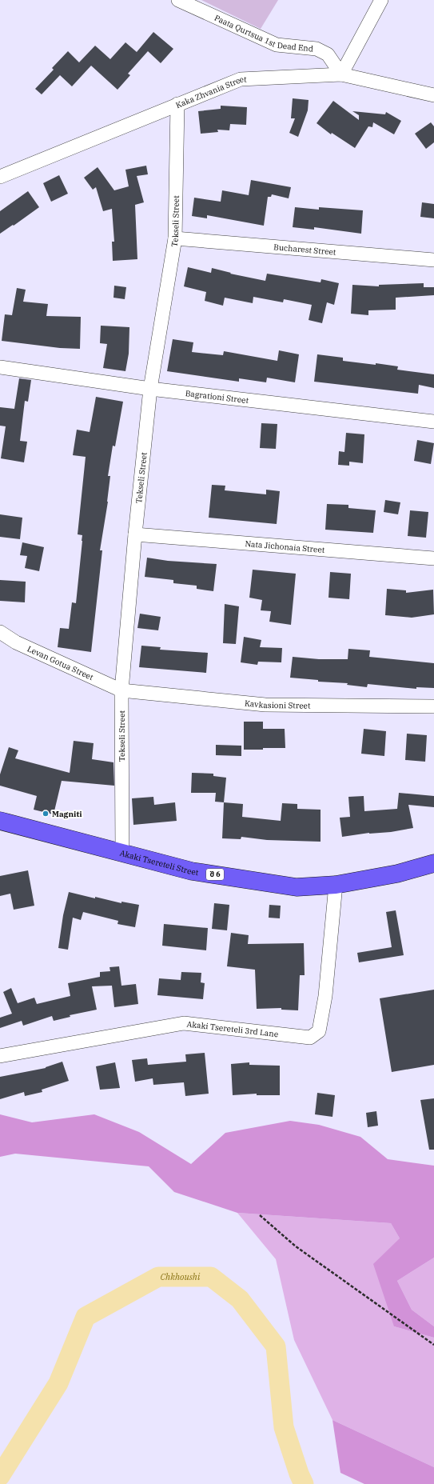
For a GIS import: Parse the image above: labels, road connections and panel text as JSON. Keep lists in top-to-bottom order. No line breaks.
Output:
{"streets":{"main road":["Akaki Tsereteli Street","შ 6"],"street":["Paata Qurtsua 1st Dead End","Kaka Zhvania Street","Tekseli Street","Bucharest Street","Bagrationi Street","Nata Jichonaia Street","Levan Gotua Street","Kavkasioni Street","Akaki Tsereteli 3rd Lane"]},"crossings":[["Paata Qurtsua 1st Dead End","Kaka Zhvania Street"],["Kaka Zhvania Street","Tekseli Street"],["Tekseli Street","Bucharest Street"],["Tekseli Street","Bagrationi Street"],["Tekseli Street","Nata Jichonaia Street"],["Tekseli Street","Levan Gotua Street"],["Tekseli Street","Kavkasioni Street"],["Tekseli Street","Akaki Tsereteli Street"],["Levan Gotua Street","Kavkasioni Street"],["Akaki Tsereteli Street","Akaki Tsereteli 3rd Lane"]],"water":["Chkhoushi"],"places":["Magniti"]}
